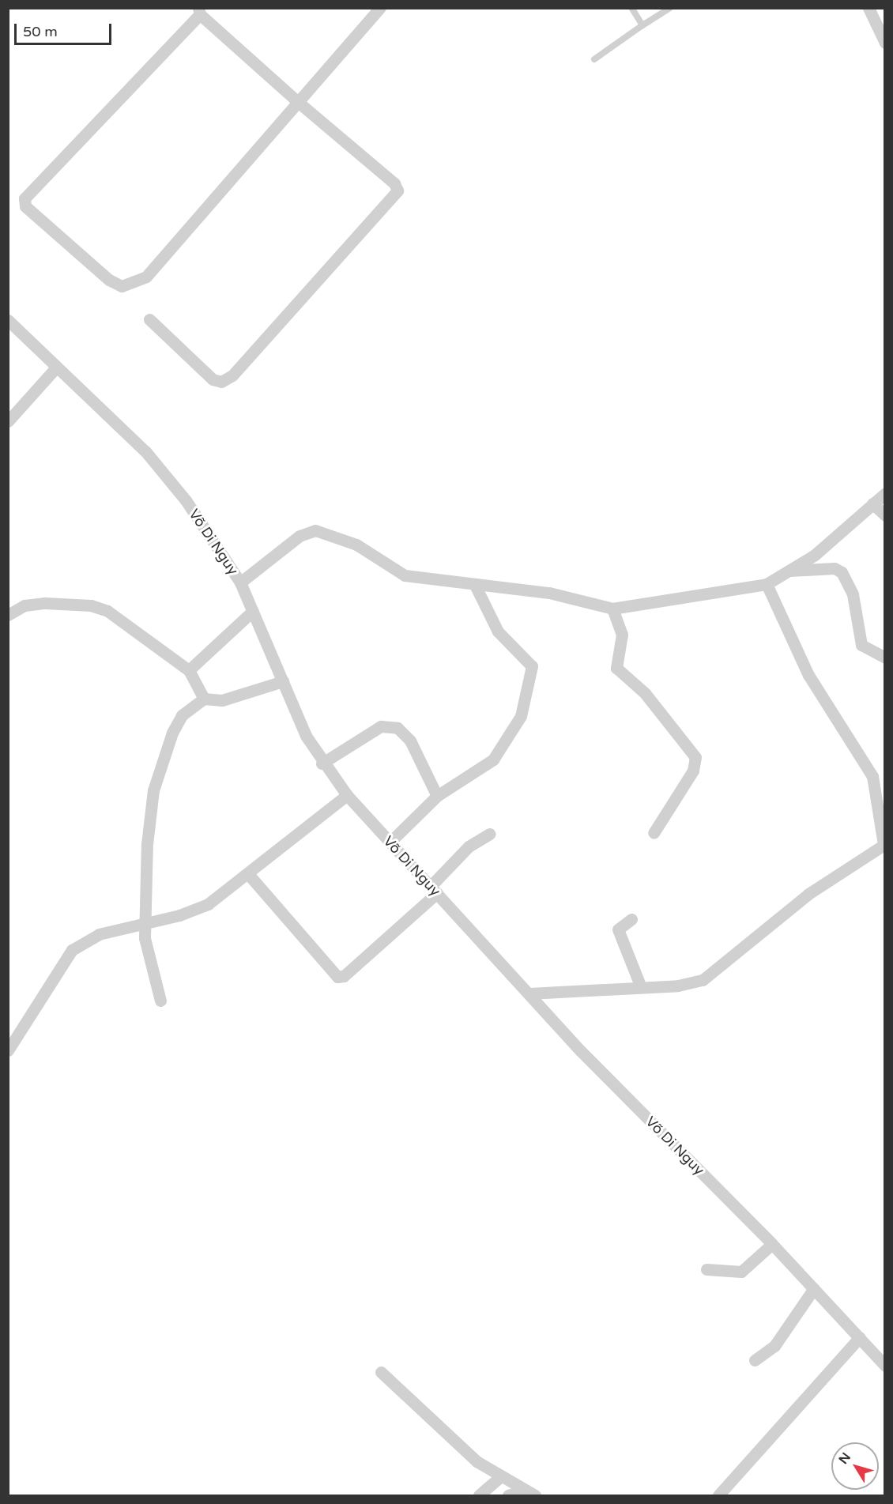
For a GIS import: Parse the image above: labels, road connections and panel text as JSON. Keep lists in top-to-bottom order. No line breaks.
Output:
{"streets":{"street":["Võ Di Nguy"]},"scale_bar":"50 m","north":"top left"}
